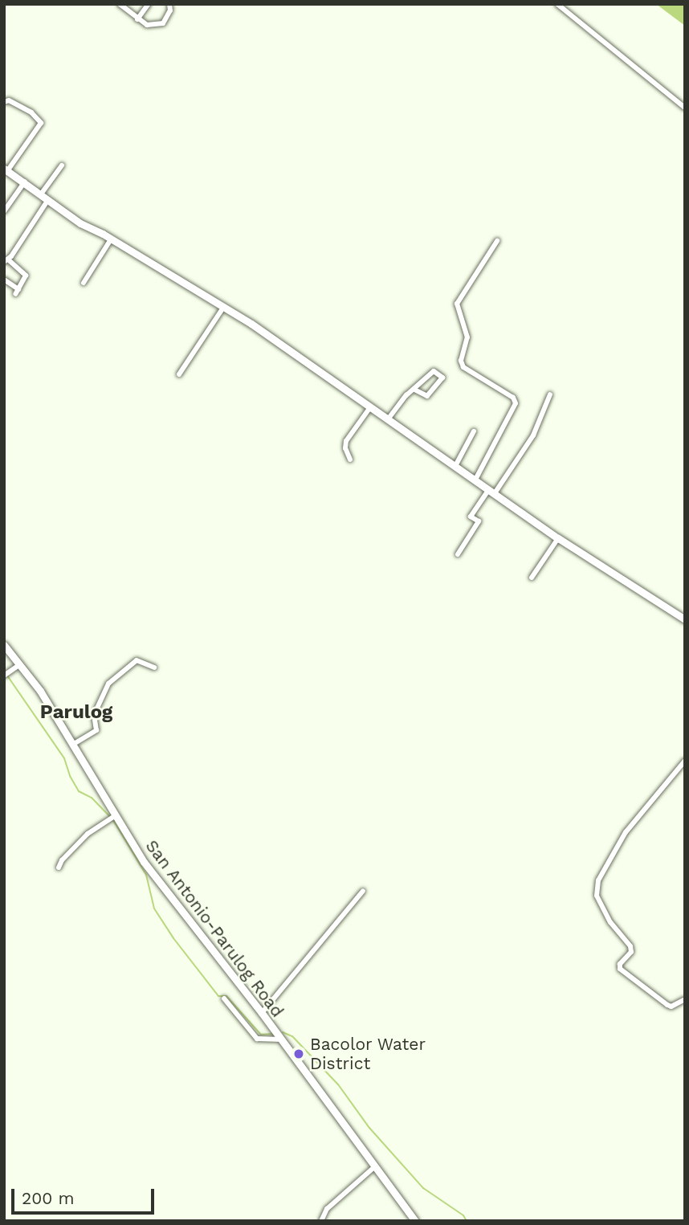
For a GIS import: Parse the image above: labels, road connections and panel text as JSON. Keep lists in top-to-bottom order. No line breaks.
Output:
{"streets":{"street":["San Antonio-Parulog Road"]},"districts":["Parulog"],"places":["Bacolor Water District"],"scale_bar":"200 m"}
